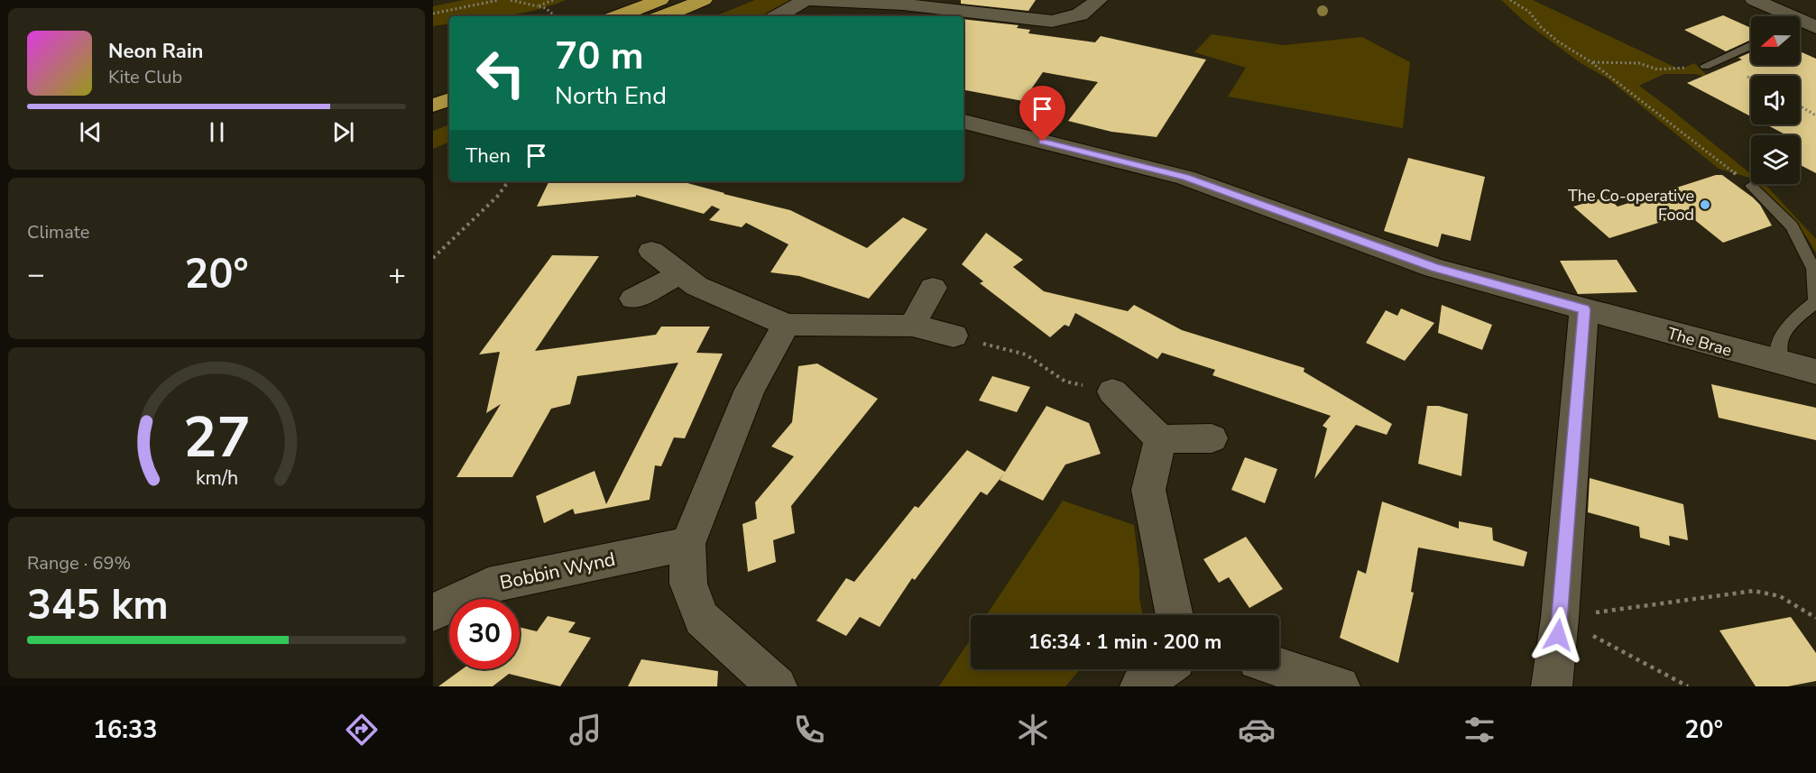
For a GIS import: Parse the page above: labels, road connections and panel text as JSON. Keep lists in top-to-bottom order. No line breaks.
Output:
{"streets":{"street":["The Brae","Bobbin Wynd"]},"places":["The Co-operative Food"],"north":"left","page":{"turn":["70 m","North End"],"song":["Neon Rain","Kite Club"],"then":"Then","tile":["Climate",["Range · 69%","345 km"]],"heat":["−","20°","+"],"limit":"30","trip":"16:34 · 1 min · 200 m","tabs":["16:33","20°"],"gauge":["27","km/h"]}}
